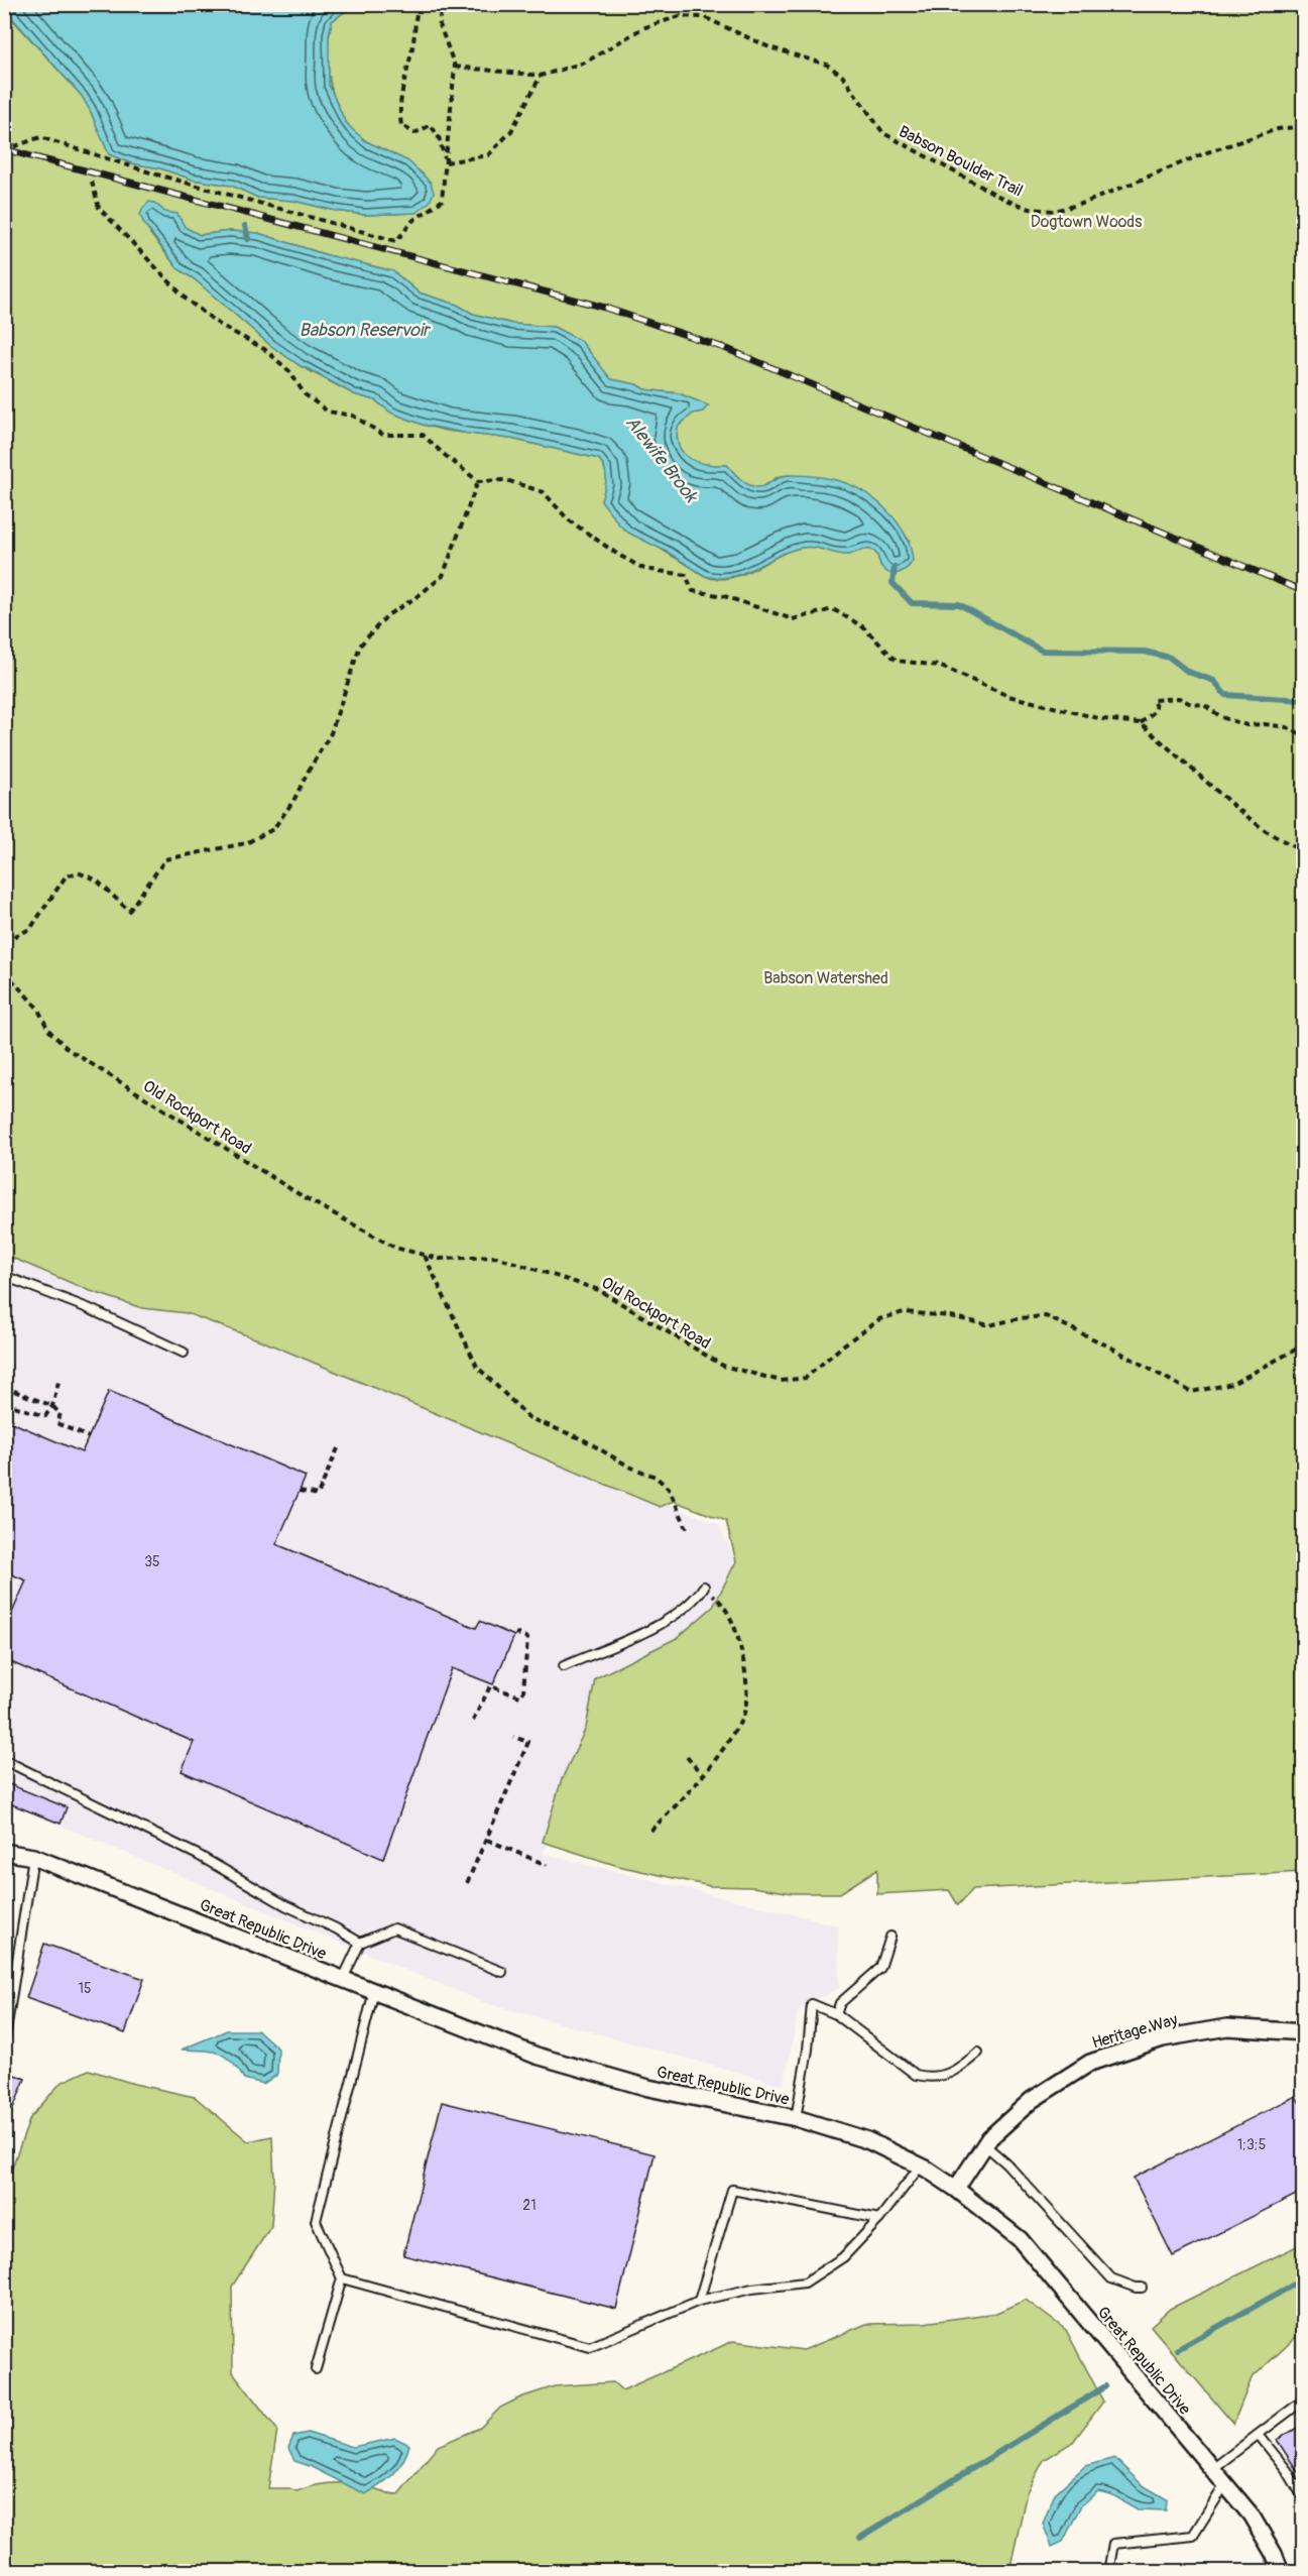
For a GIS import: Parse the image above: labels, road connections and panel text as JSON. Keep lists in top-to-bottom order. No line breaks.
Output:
{"streets":{"street":["Great Republic Drive","Heritage Way"],"path":["Babson Boulder Trail","Old Rockport Road"]},"crossings":[["Great Republic Drive","Heritage Way"]],"water":["Babson Reservoir","Alewife Brook"],"parks":["Dogtown Woods","Babson Watershed"],"house_numbers":["35","15","1;3;5","21"]}
